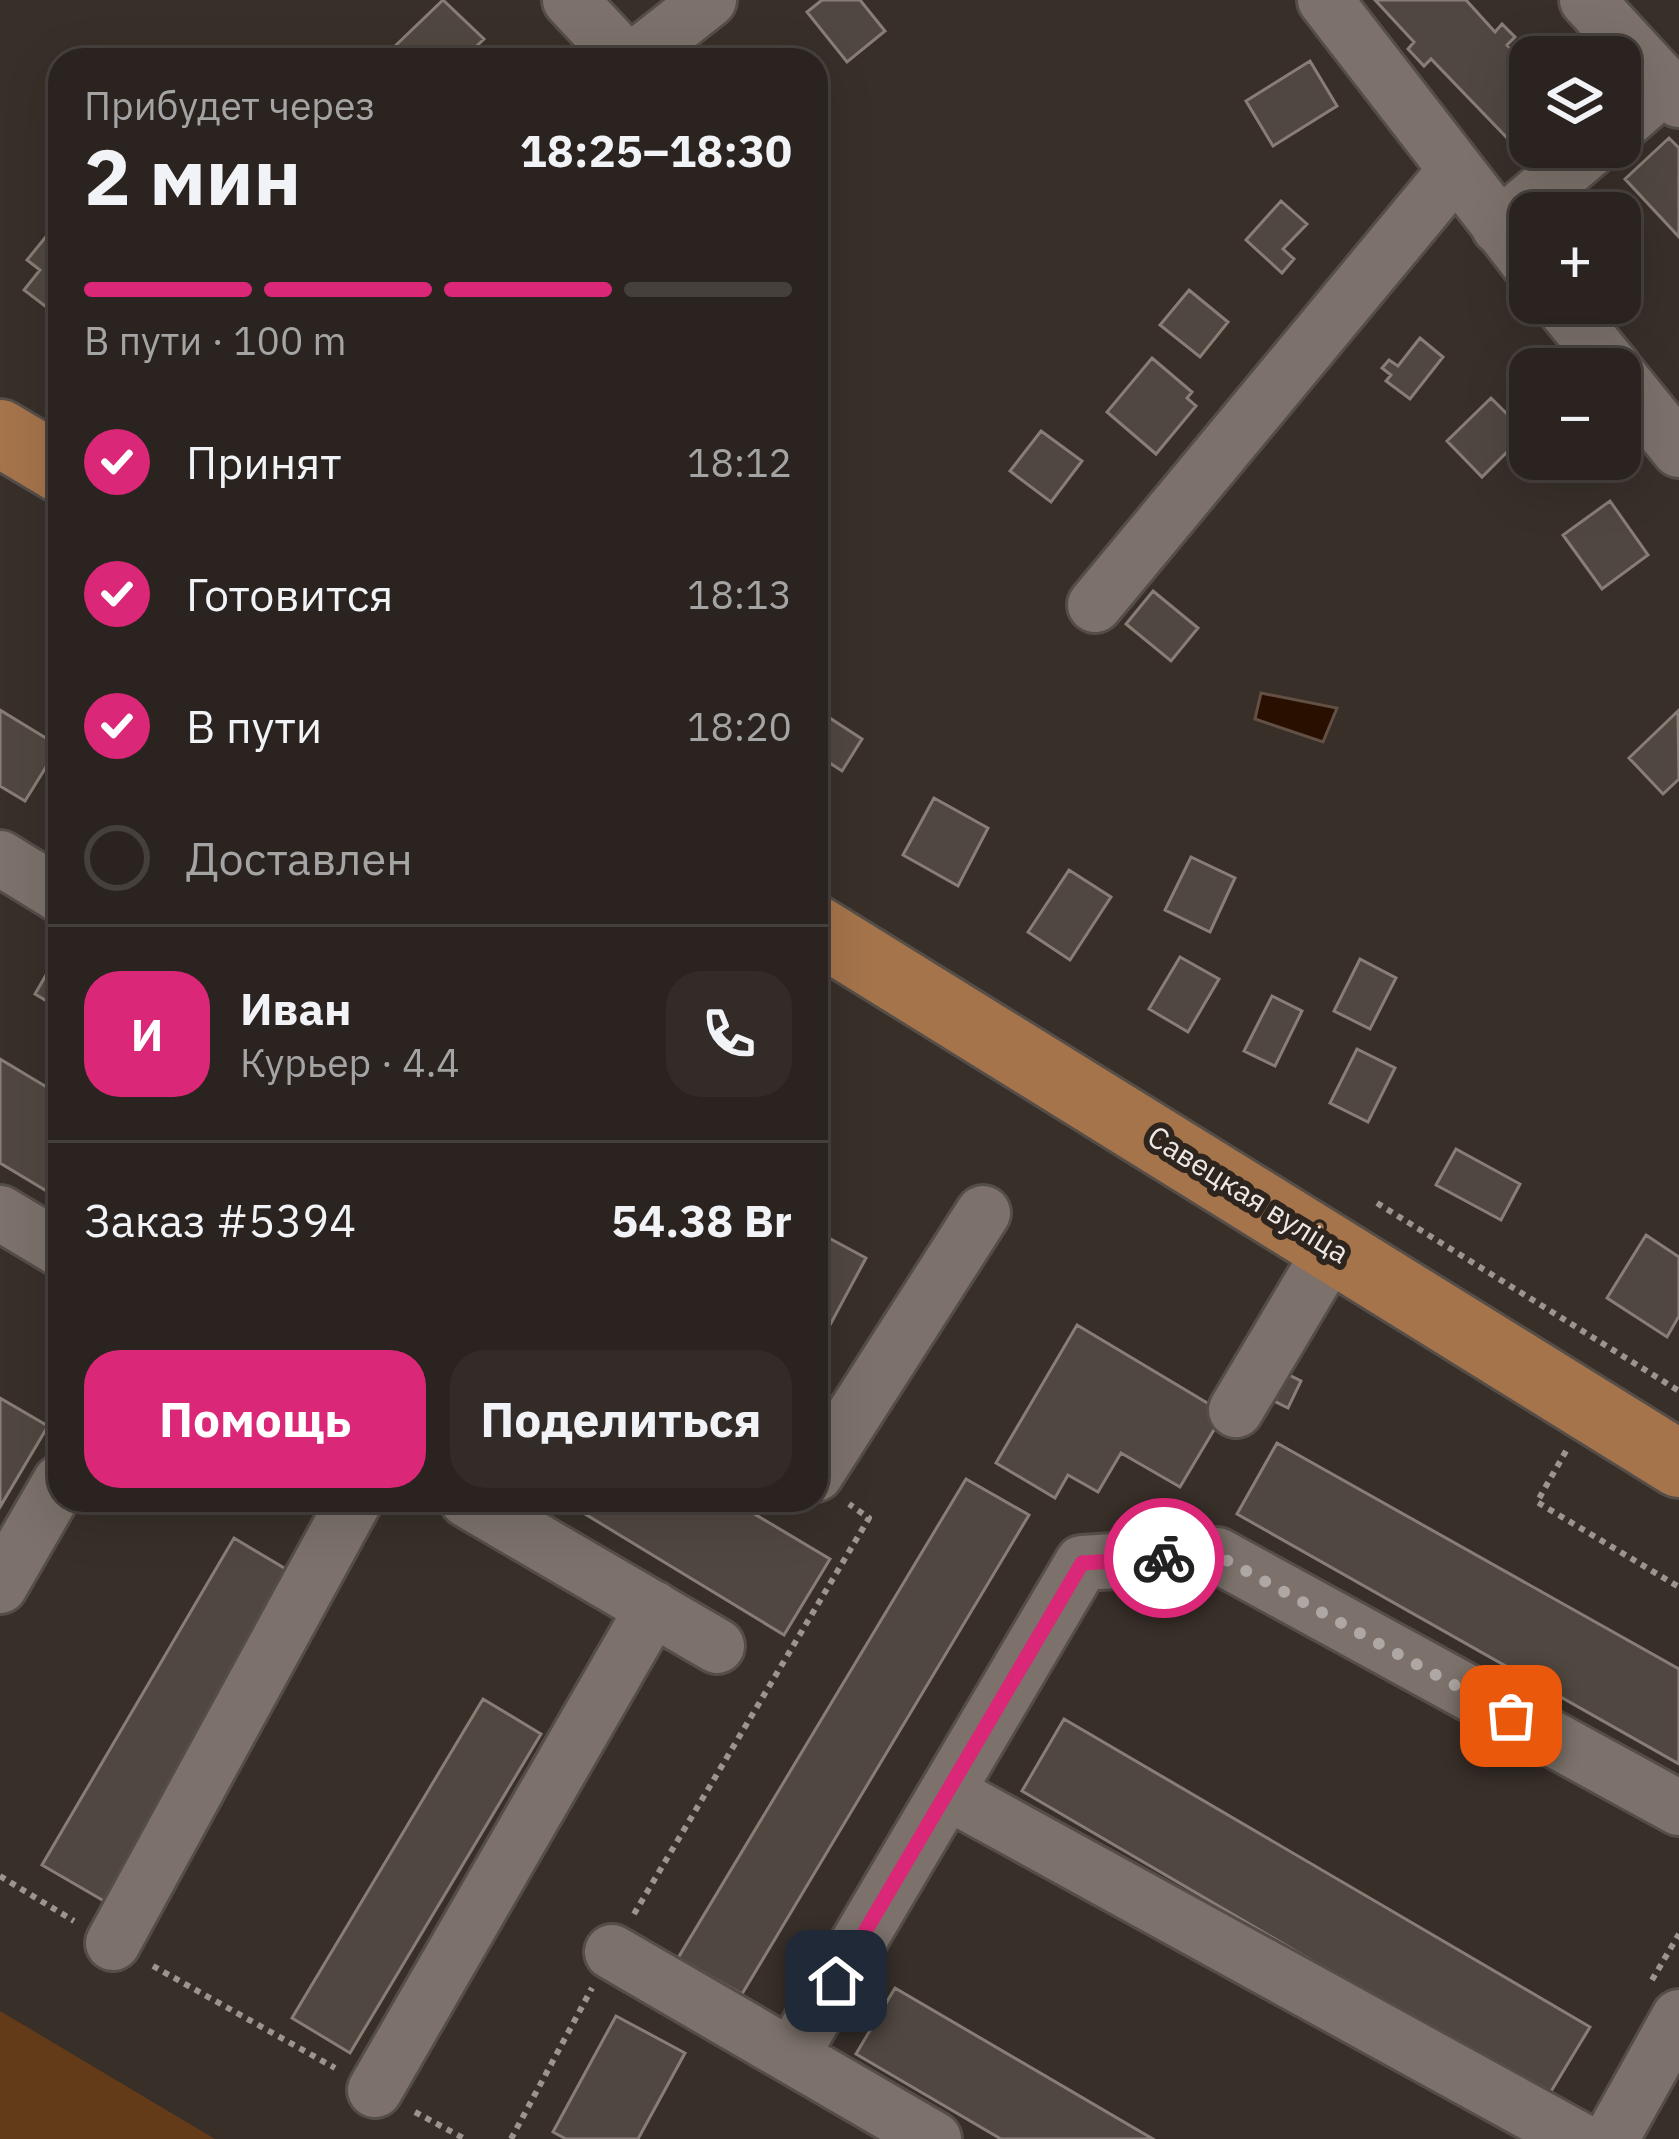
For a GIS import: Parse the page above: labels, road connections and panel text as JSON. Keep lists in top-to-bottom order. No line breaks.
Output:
{"streets":{"main road":["Савецкая вуліца"]},"page":{"map_buttons":["+","−"],"heading":["2 мин","Прибудет через","18:25–18:30"],"panel":["Иван","Курьер · 4.4","Заказ #5394","54.38 Br"],"bar":"В пути · 100 m","list":[["Принят","18:12"],["Готовится","18:13"],["В пути","18:20"],"Доставлен"],"round":"И","buttons":["Помощь","Поделиться"]}}
